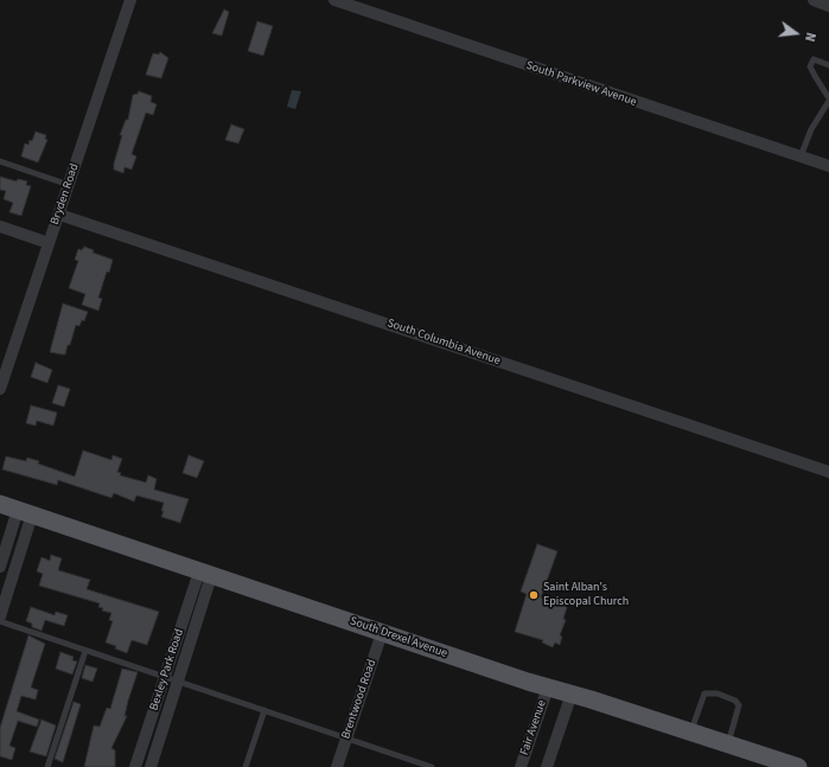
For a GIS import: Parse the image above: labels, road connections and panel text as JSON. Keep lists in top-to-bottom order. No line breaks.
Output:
{"streets":{"main road":["South Drexel Avenue"],"street":["South Parkview Avenue","Bryden Road","South Columbia Avenue","Bexley Park Road","Brentwood Road","Fair Avenue"]},"crossings":[["Bryden Road","South Columbia Avenue"],["South Drexel Avenue","Bexley Park Road"],["South Drexel Avenue","Brentwood Road"],["South Drexel Avenue","Fair Avenue"]],"places":["Saint Alban's Episcopal Church"],"north":"right"}
